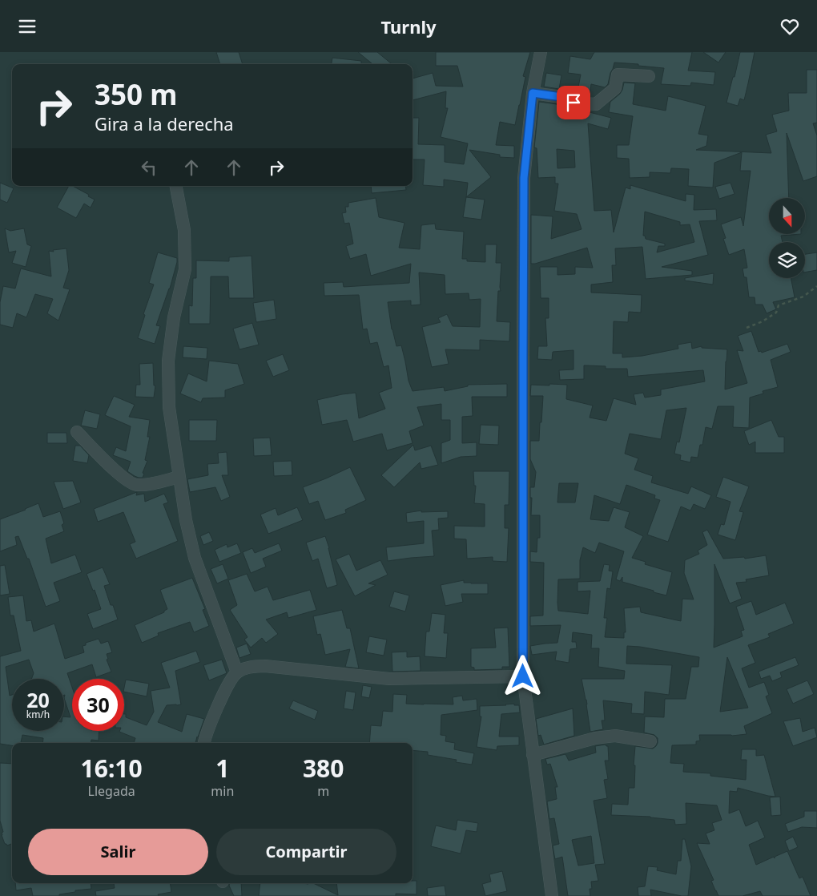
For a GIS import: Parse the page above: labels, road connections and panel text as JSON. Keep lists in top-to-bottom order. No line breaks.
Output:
{"north":"bottom","page":{"header":"Turnly","turn":["350 m","Gira a la derecha"],"speed":"20 km/h","limit":"30","eta":["16:10","Llegada","1","min","380","m"],"buttons":["Salir","Compartir"]}}
